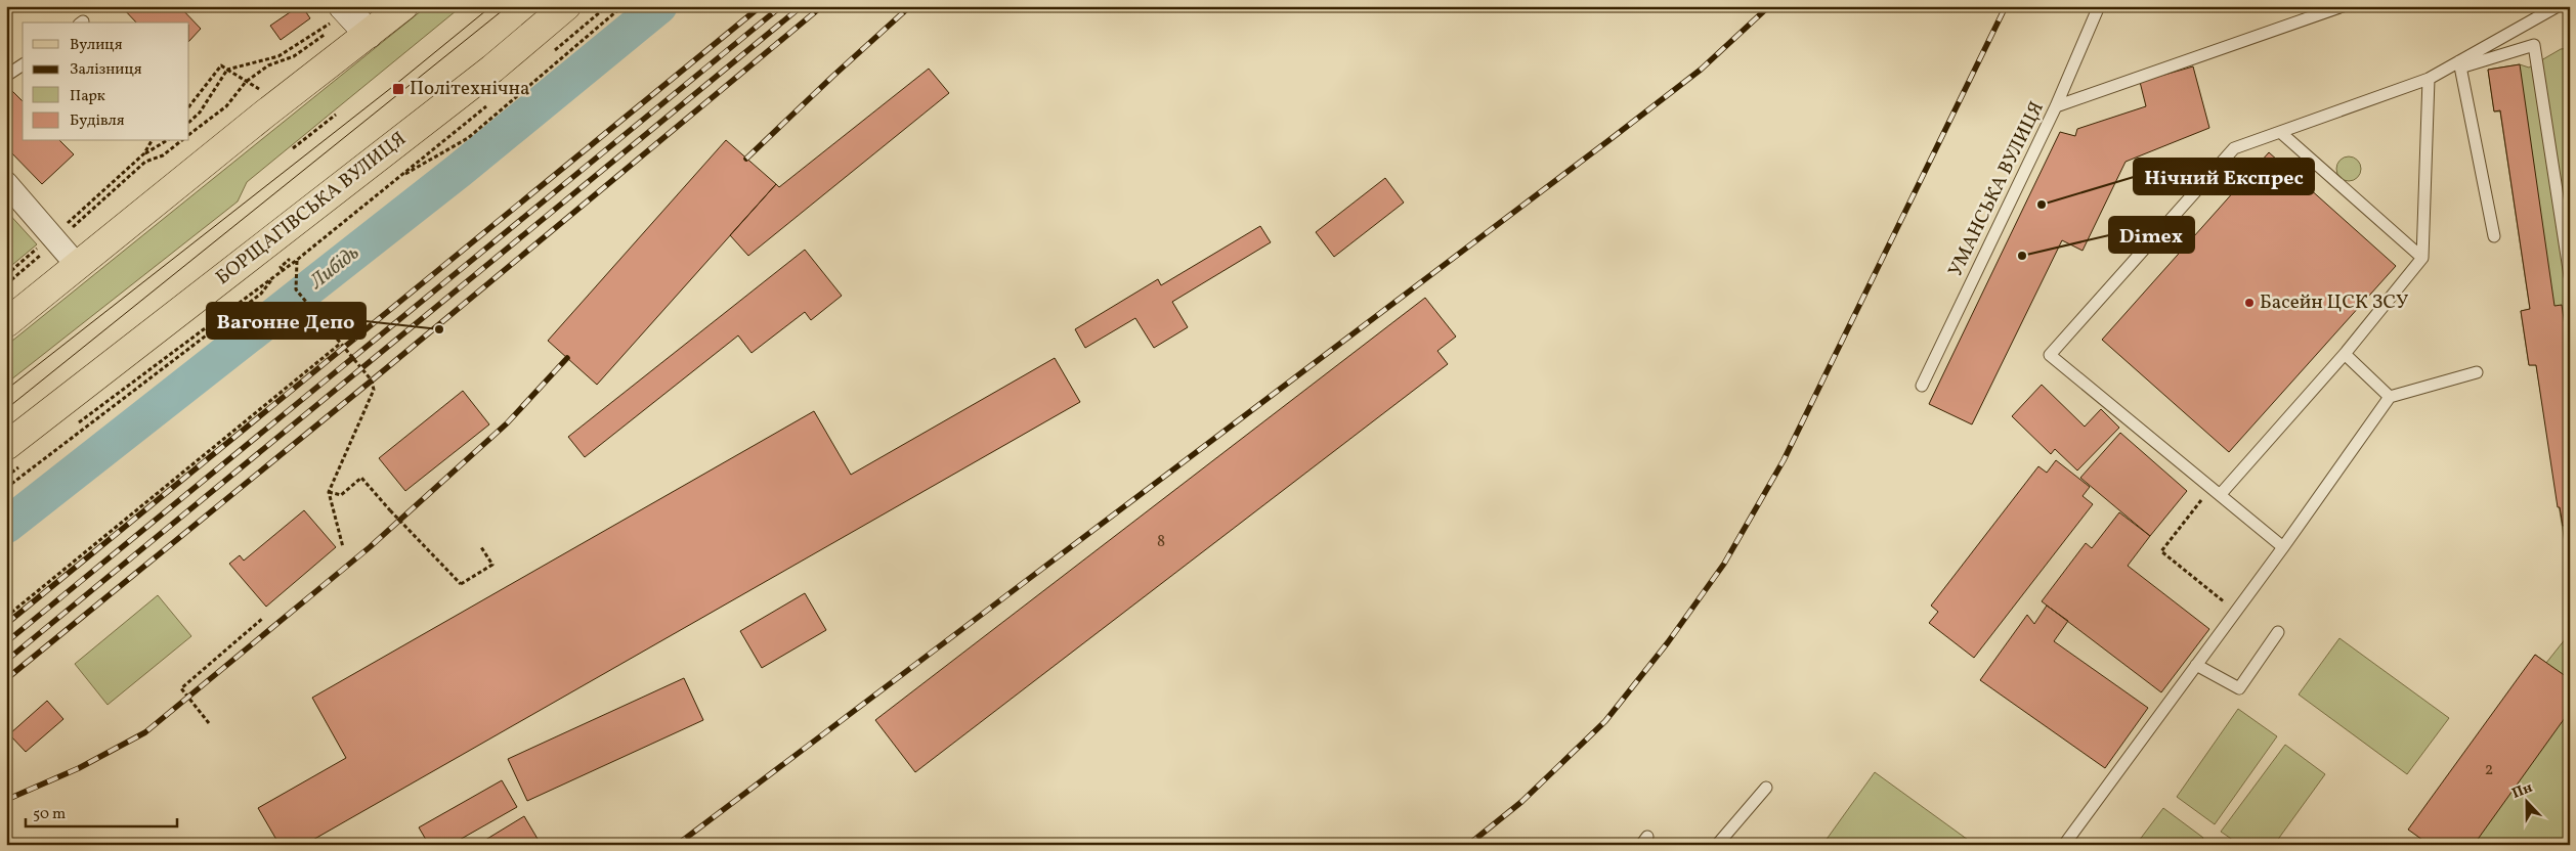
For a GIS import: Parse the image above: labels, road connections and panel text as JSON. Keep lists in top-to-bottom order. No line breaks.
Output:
{"streets":{"main road":["БОРЩАГІВСЬКА ВУЛИЦЯ"],"lane":["УМАНСЬКА ВУЛИЦЯ"]},"water":["Либідь"],"places":{"transit":["Політехнічна"],"other":["Нічний Експрес","Dimex","Басейн ЦСК ЗСУ","Вагонне Депо"]},"house_numbers":["8","2"],"legend":["Вулиця","Залізниця","Парк","Будівля"],"scale_bar":"50 m","north":"top"}
